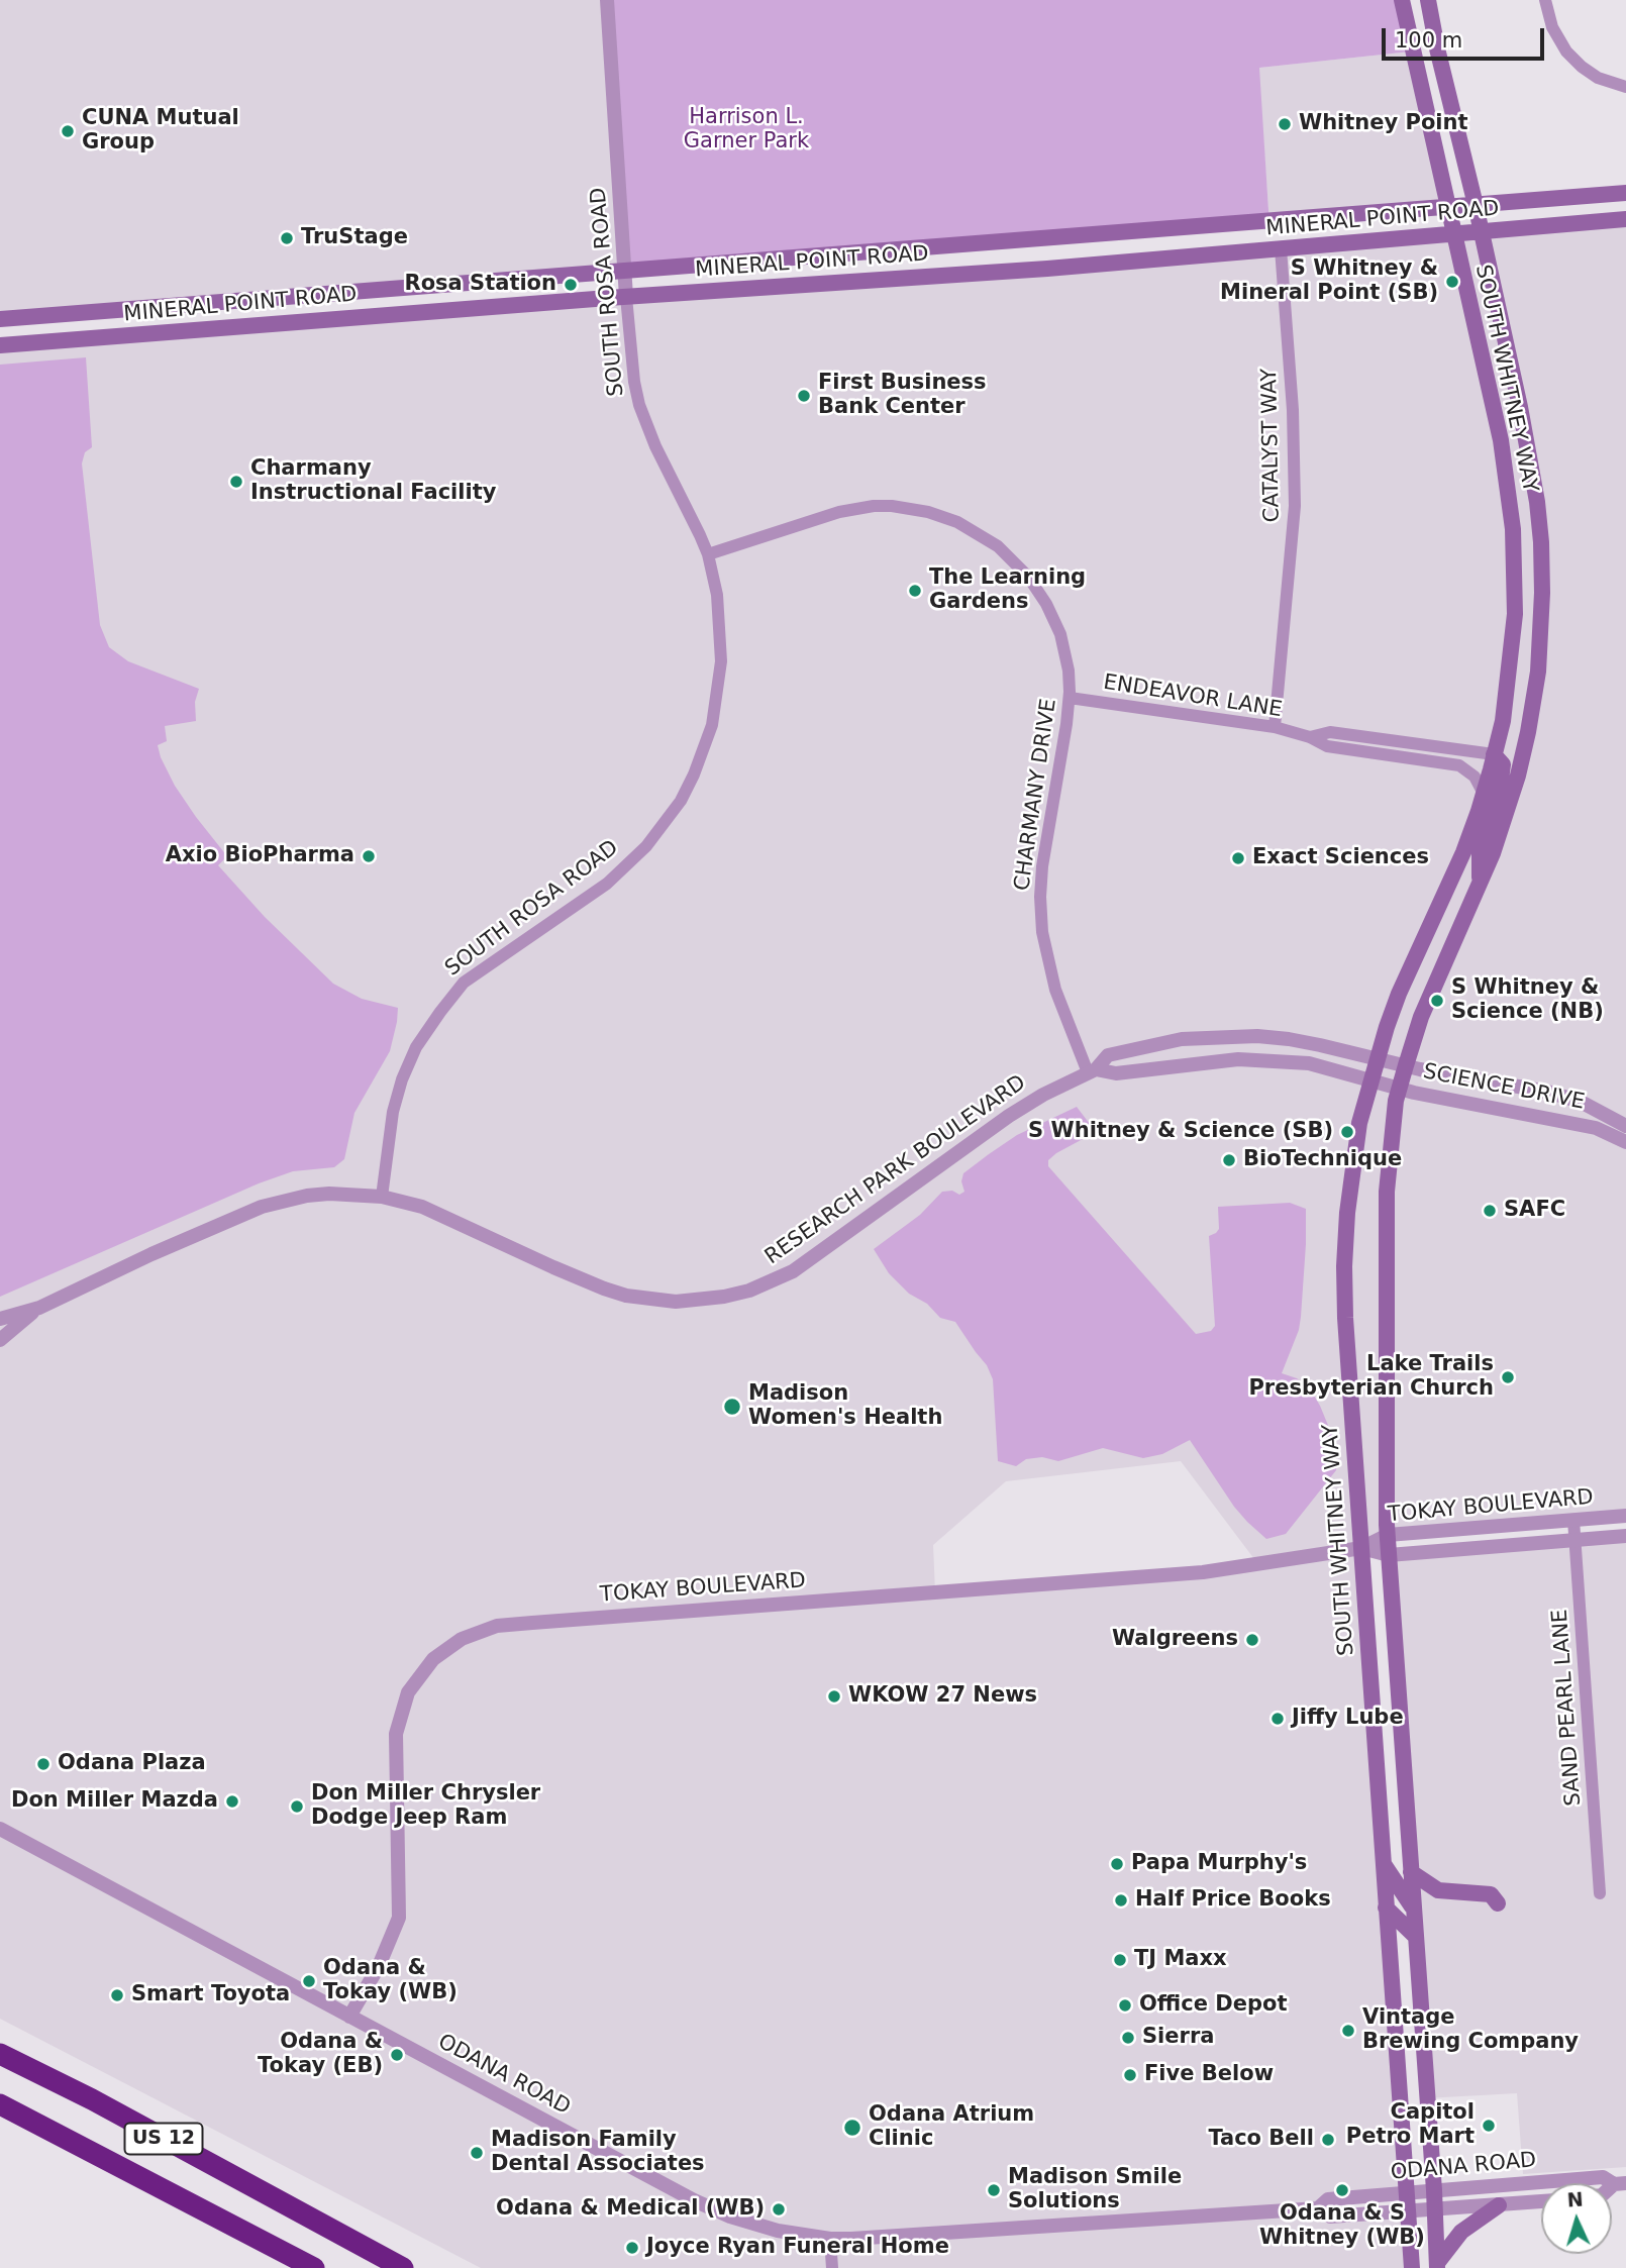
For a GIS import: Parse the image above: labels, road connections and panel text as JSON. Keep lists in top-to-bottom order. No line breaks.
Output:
{"streets":{"highway":["US 12"],"main road":["MINERAL POINT ROAD","SOUTH WHITNEY WAY"],"street":["SOUTH ROSA ROAD","CATALYST WAY","ENDEAVOR LANE","CHARMANY DRIVE","SCIENCE DRIVE","RESEARCH PARK BOULEVARD","TOKAY BOULEVARD","SAND PEARL LANE","ODANA ROAD"]},"crossings":[["MINERAL POINT ROAD","SOUTH ROSA ROAD"],["MINERAL POINT ROAD","SOUTH WHITNEY WAY"],["MINERAL POINT ROAD","CATALYST WAY"],["SOUTH ROSA ROAD","CHARMANY DRIVE"],["SOUTH ROSA ROAD","RESEARCH PARK BOULEVARD"],["SOUTH WHITNEY WAY","ENDEAVOR LANE"],["SOUTH WHITNEY WAY","SCIENCE DRIVE"],["SOUTH WHITNEY WAY","RESEARCH PARK BOULEVARD"],["SOUTH WHITNEY WAY","TOKAY BOULEVARD"],["SOUTH WHITNEY WAY","ODANA ROAD"],["CATALYST WAY","ENDEAVOR LANE"],["ENDEAVOR LANE","CHARMANY DRIVE"],["CHARMANY DRIVE","RESEARCH PARK BOULEVARD"],["SCIENCE DRIVE","RESEARCH PARK BOULEVARD"],["TOKAY BOULEVARD","SAND PEARL LANE"],["TOKAY BOULEVARD","ODANA ROAD"]],"parks":["Harrison L. Garner Park"],"places":["Whitney Point","CUNA Mutual Group","TruStage","S Whitney & Mineral Point (SB)","Rosa Station","First Business Bank Center","Charmany Instructional Facility","The Learning Gardens","Axio BioPharma","Exact Sciences","S Whitney & Science (NB)","S Whitney & Science (SB)","BioTechnique","SAFC","Lake Trails Presbyterian Church","Madison Women's Health","Walgreens","WKOW 27 News","Jiffy Lube","Odana Plaza","Don Miller Mazda","Don Miller Chrysler Dodge Jeep Ram","Papa Murphy's","Half Price Books","TJ Maxx","Odana & Tokay (WB)","Smart Toyota","Office Depot","Vintage Brewing Company","Sierra","Odana & Tokay (EB)","Five Below","Capitol Petro Mart","Odana Atrium Clinic","Taco Bell","Madison Family Dental Associates","Madison Smile Solutions","Odana & S Whitney (WB)","Odana & Medical (WB)","Joyce Ryan Funeral Home"],"scale_bar":"100 m","north":"top"}
